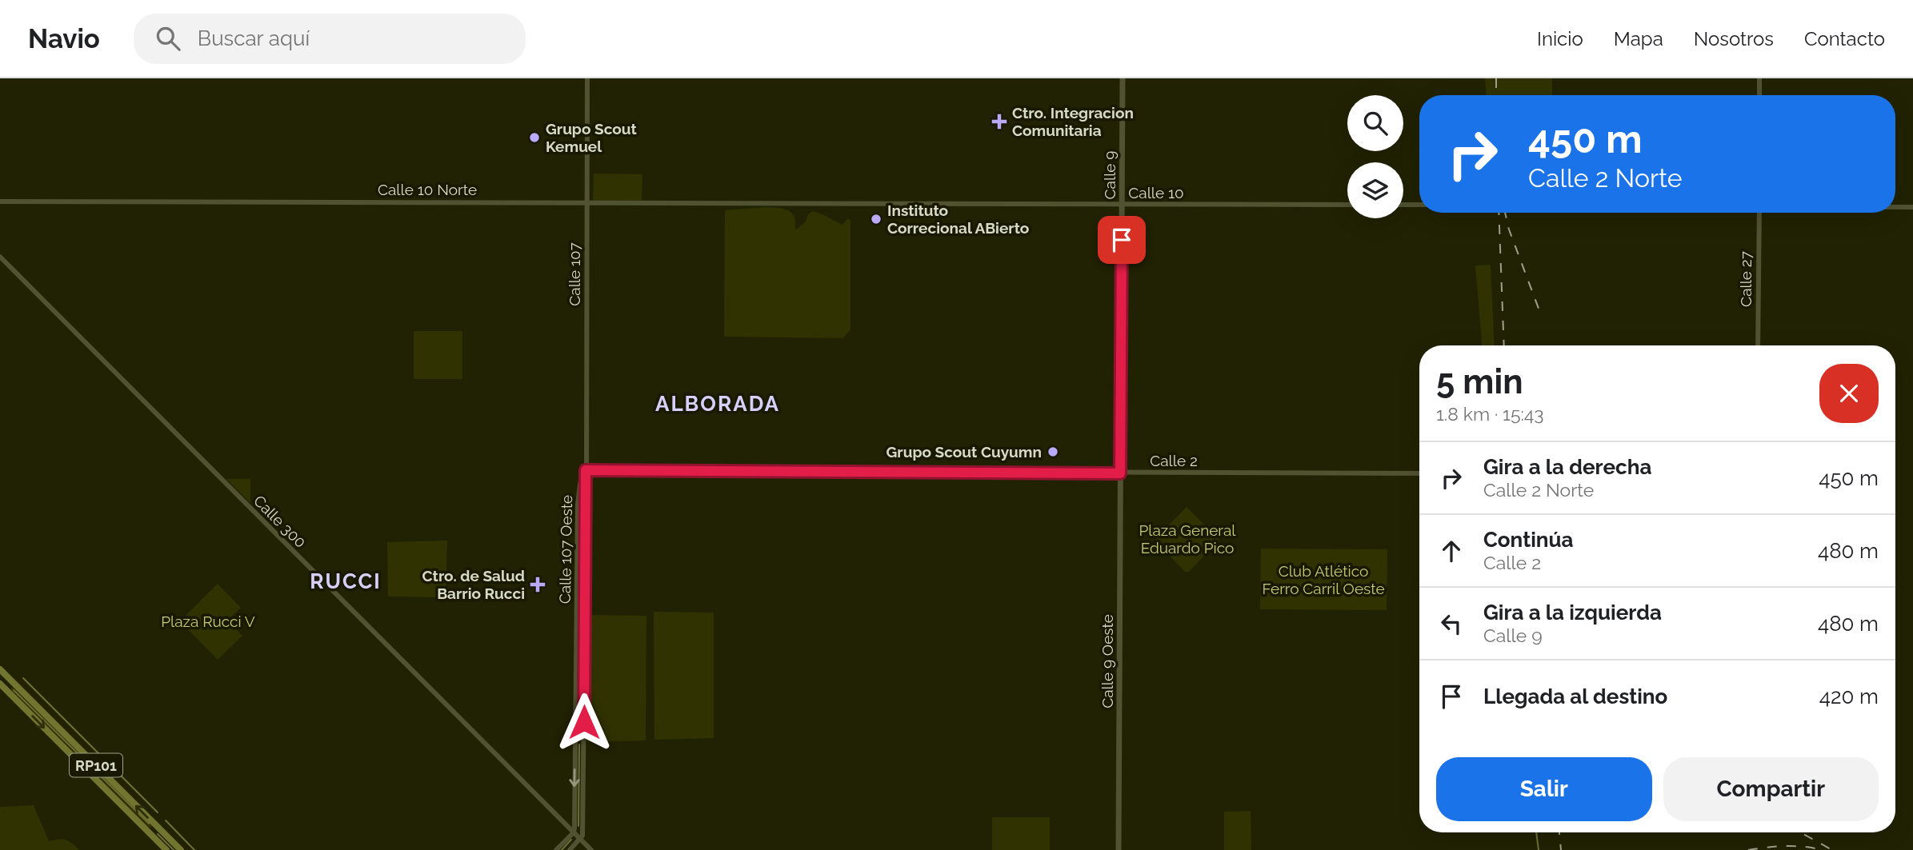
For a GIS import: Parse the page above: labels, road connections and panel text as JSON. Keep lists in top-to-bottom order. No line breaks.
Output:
{"streets":{"main road":["Calle 9","Calle 9 Oeste","RP101"],"street":["Calle 10 Norte","Calle 10","Calle 107","Calle 27","Calle 2","Calle 300","Calle 107 Oeste"]},"crossings":[["Calle 9","Calle 10"],["Calle 9","Calle 2"],["Calle 9","Calle 9 Oeste"],["Calle 10 Norte","Calle 10"],["Calle 10 Norte","Calle 107"],["Calle 107","Calle 2"],["Calle 107","Calle 107 Oeste"],["Calle 2","Calle 107 Oeste"],["Calle 2","Calle 9 Oeste"],["Calle 300","Calle 107 Oeste"]],"districts":["ALBORADA","RUCCI"],"parks":["Plaza General Eduardo Pico","Club Atlético Ferro Carril Oeste","Plaza Rucci V"],"places":{"health":["Ctro. Integracion Comunitaria","Ctro. de Salud Barrio Rucci"],"other":["Grupo Scout Kemuel","Instituto Correcional ABierto","Grupo Scout Cuyumn"]},"page":{"header":"Navio","search":"Buscar aquí","nav":["Inicio","Mapa","Nosotros","Contacto"],"turn":["450 m","Calle 2 Norte"],"heading":["5 min","1.8 km · 15:43"],"list":[{"name":"Gira a la derecha","note":"Calle 2 Norte","value":"450 m"},{"name":"Continúa","note":"Calle 2","value":"480 m"},{"name":"Gira a la izquierda","note":"Calle 9","value":"480 m"},{"name":"Llegada al destino","value":"420 m"}],"buttons":["Salir","Compartir"]}}
